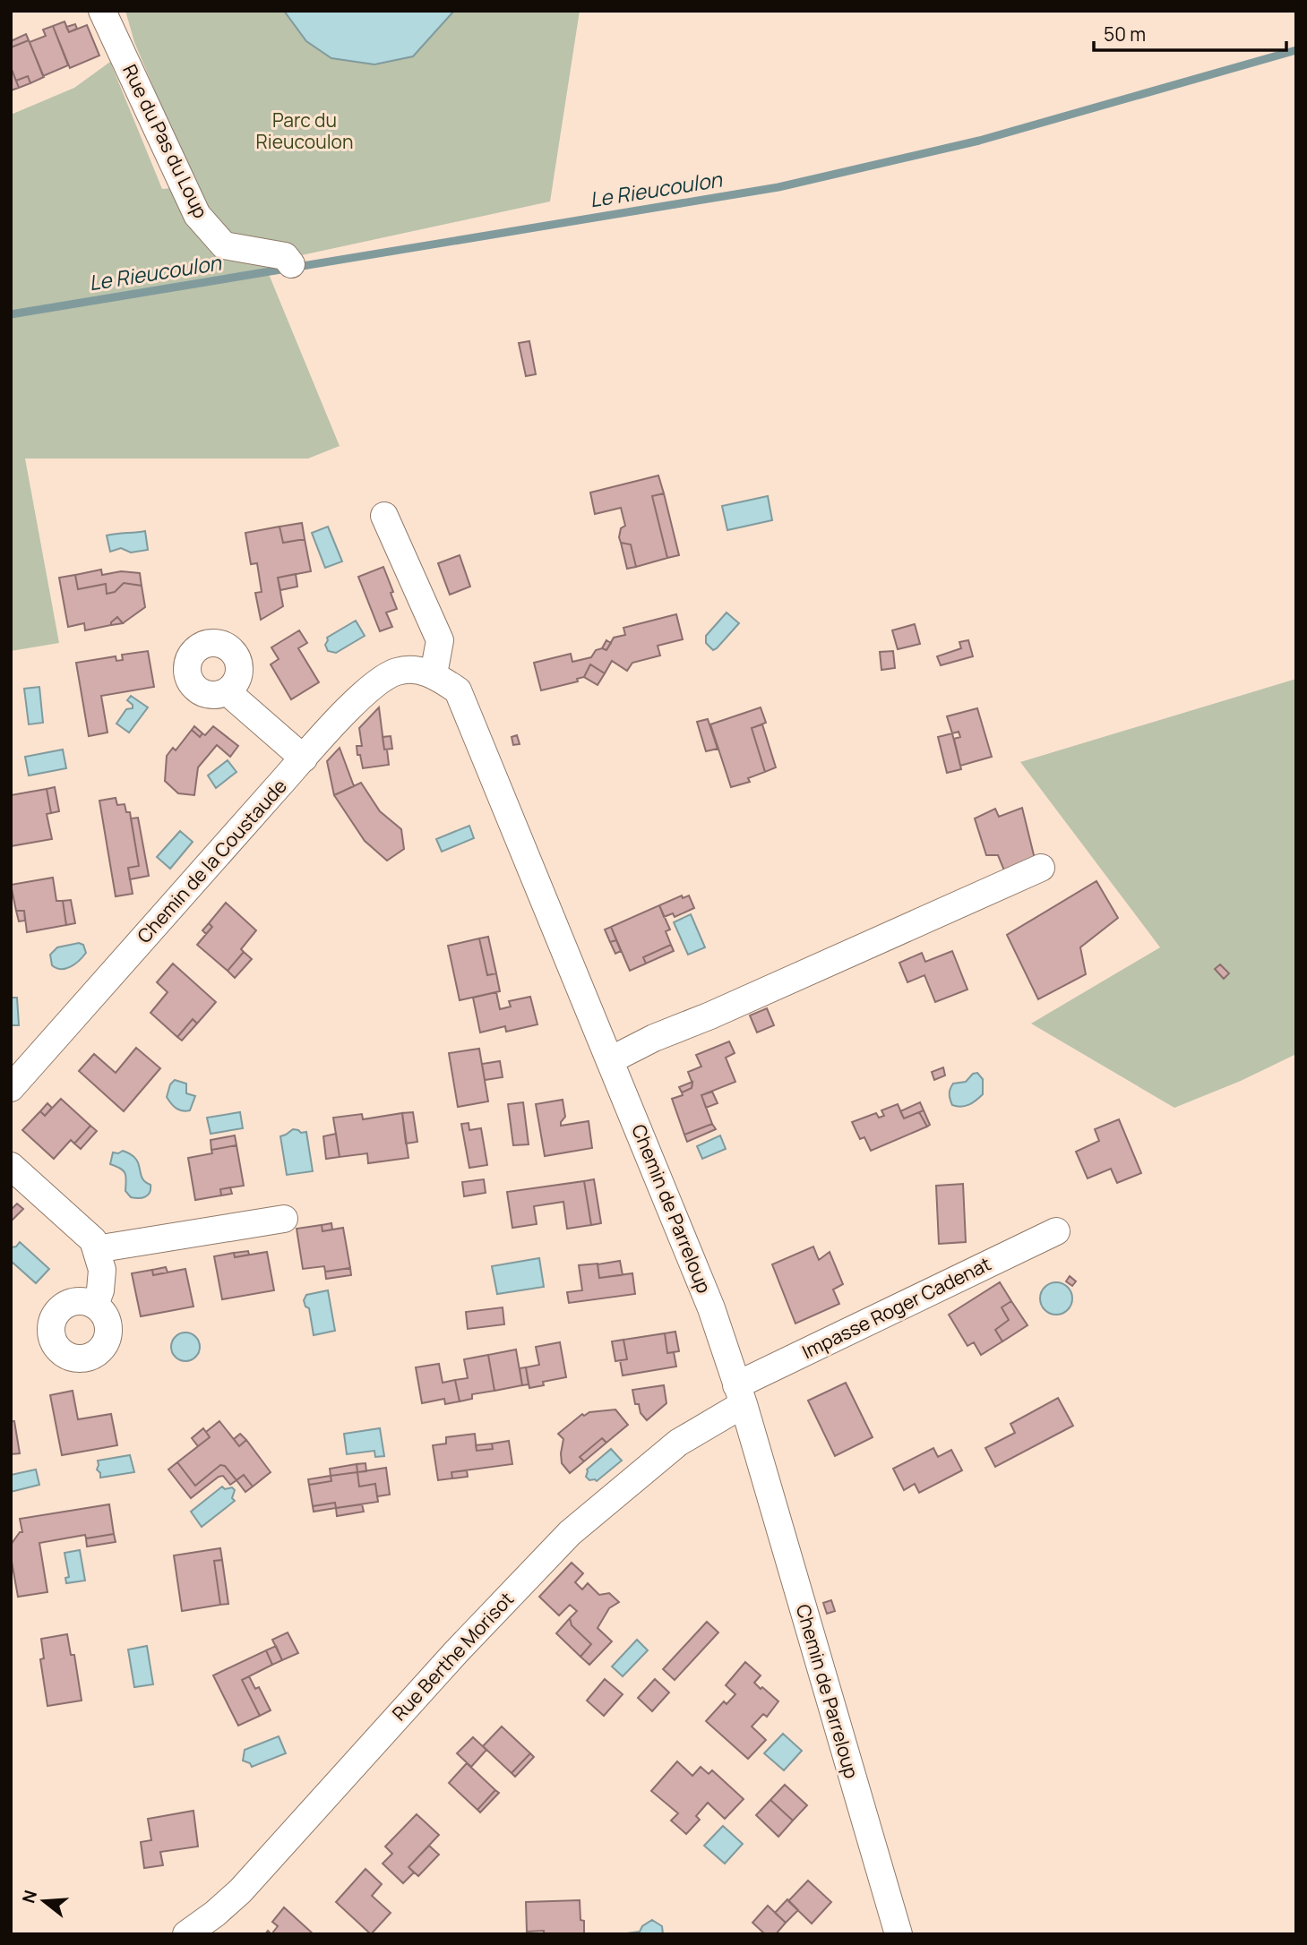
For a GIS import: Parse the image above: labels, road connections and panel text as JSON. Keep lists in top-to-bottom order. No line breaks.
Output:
{"streets":{"street":["Rue du Pas du Loup","Chemin de la Coustaude","Chemin de Parreloup","Impasse Roger Cadenat","Rue Berthe Morisot"]},"crossings":[["Chemin de la Coustaude","Chemin de Parreloup"],["Chemin de Parreloup","Impasse Roger Cadenat"],["Chemin de Parreloup","Rue Berthe Morisot"],["Impasse Roger Cadenat","Rue Berthe Morisot"]],"water":["Le Rieucoulon"],"parks":["Parc du Rieucoulon"],"scale_bar":"50 m","north":"left"}
